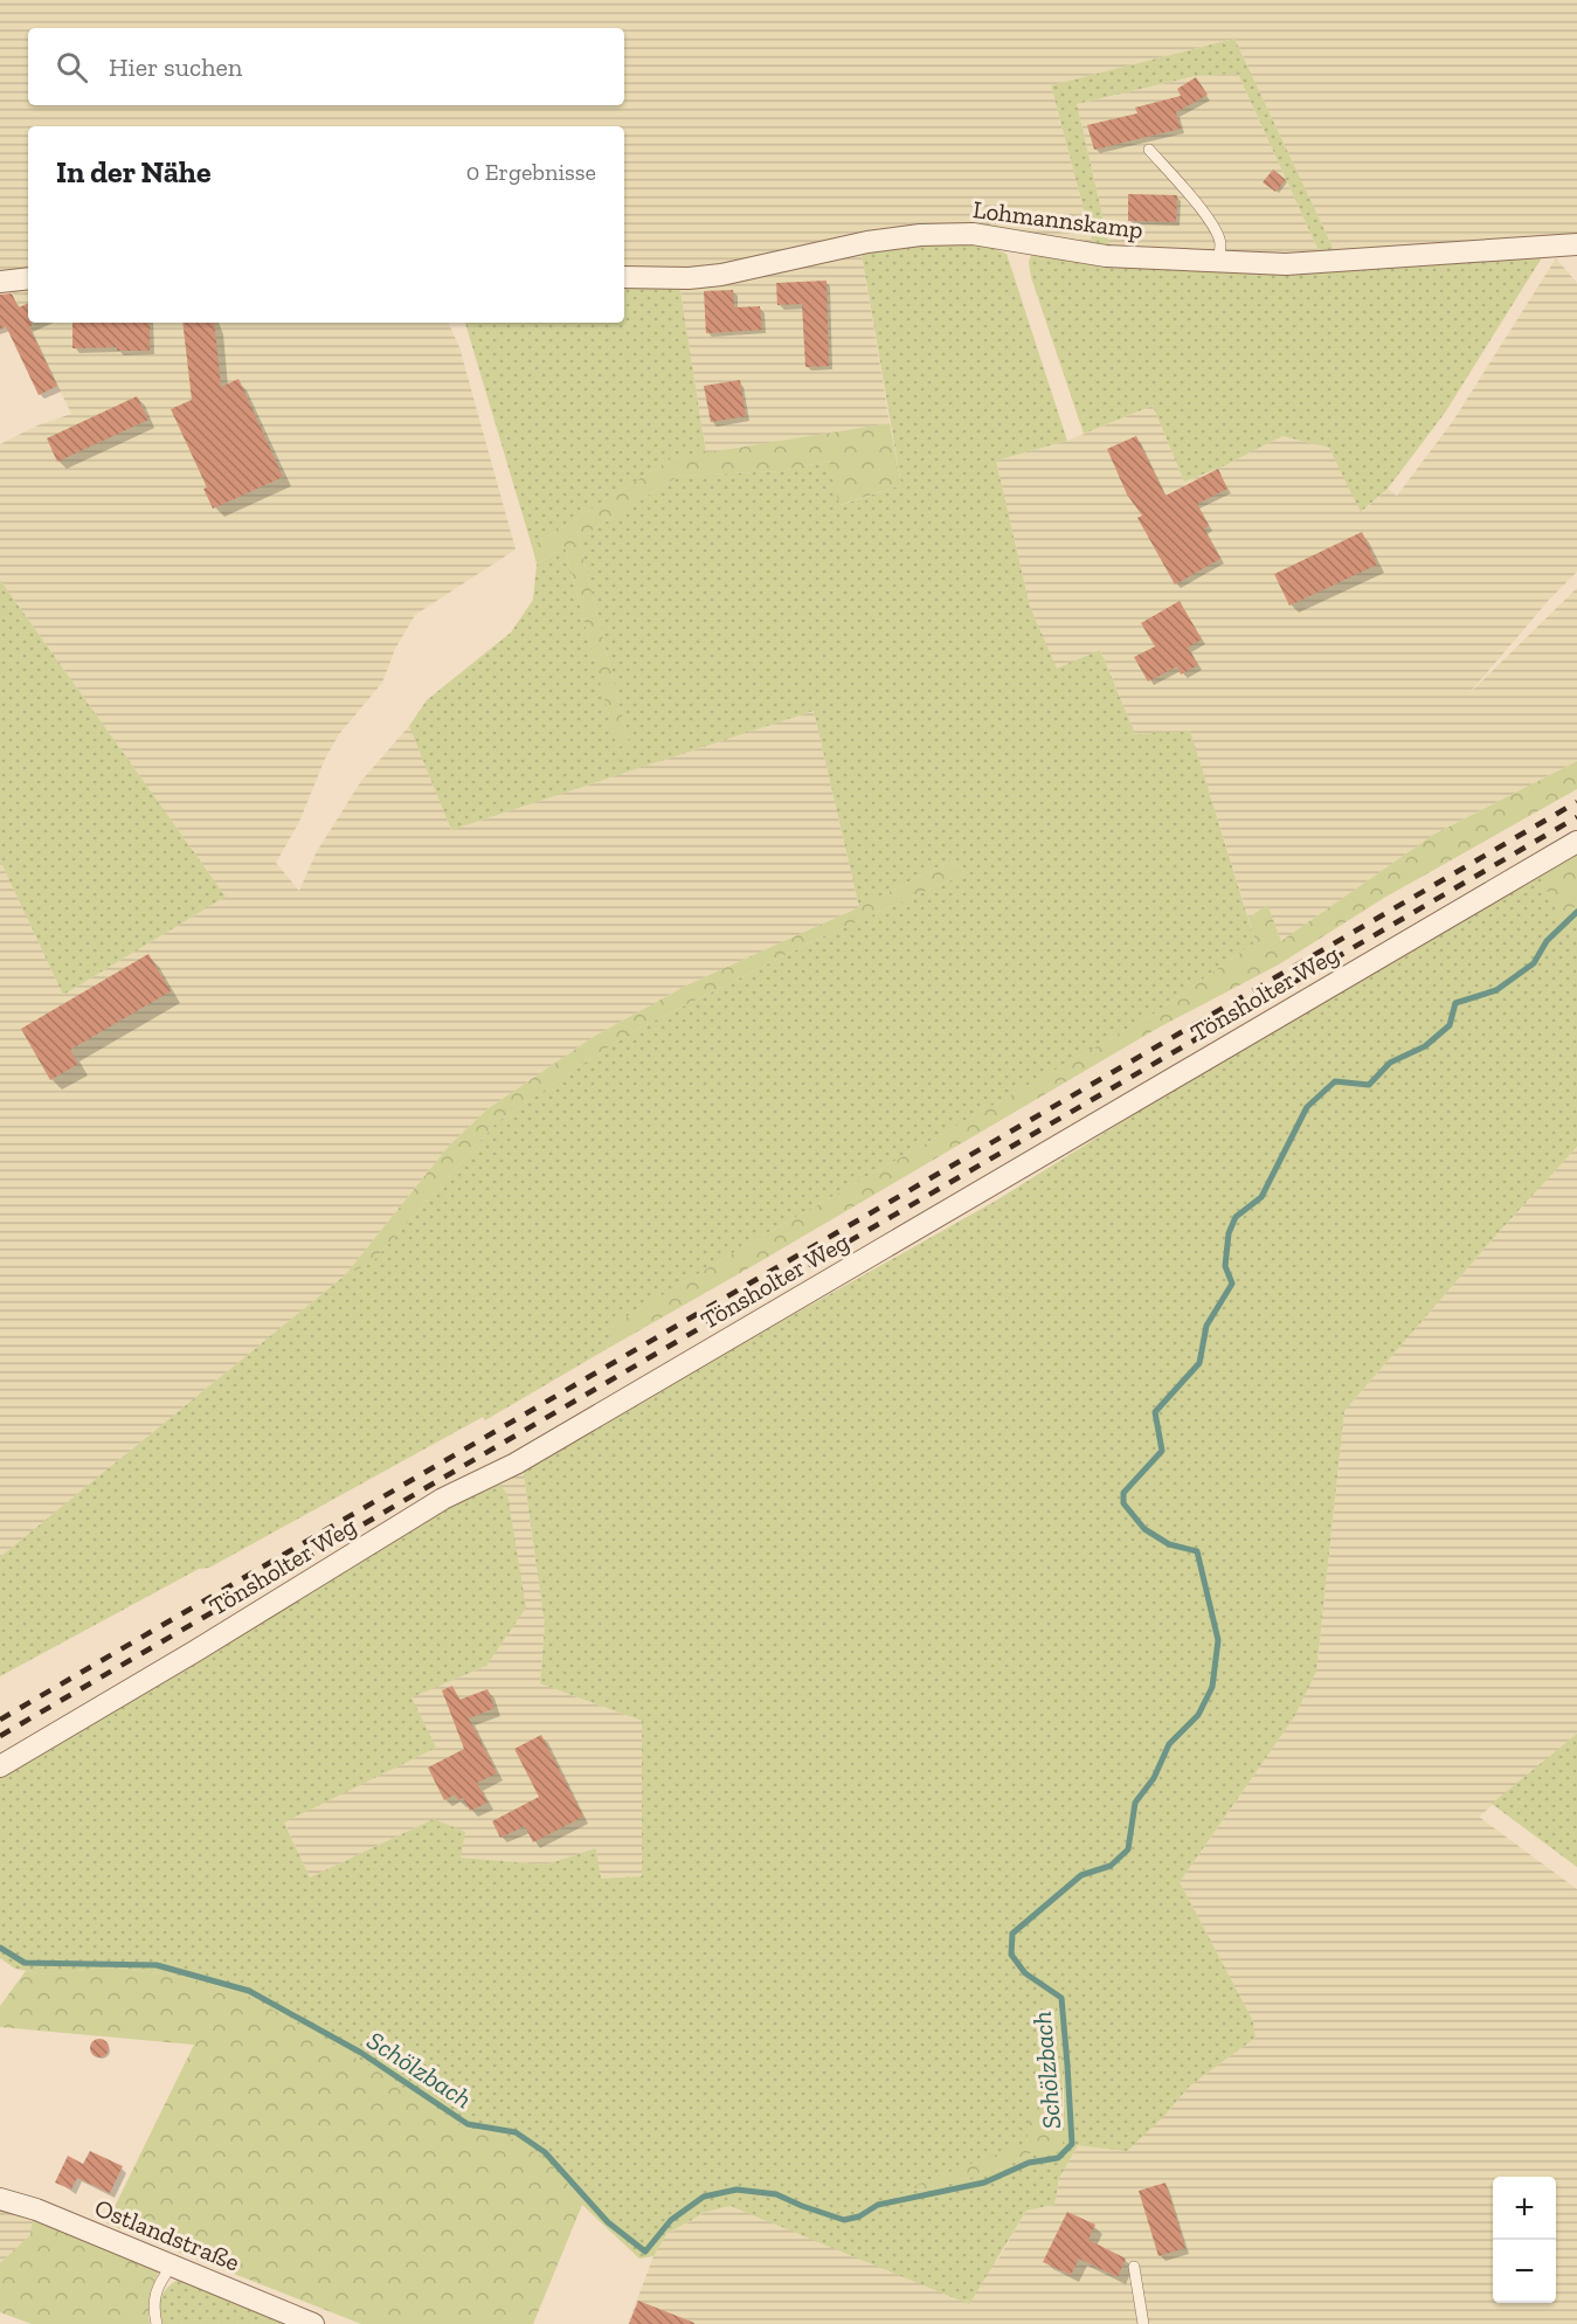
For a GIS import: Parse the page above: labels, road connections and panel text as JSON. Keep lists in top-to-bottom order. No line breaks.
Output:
{"streets":{"street":["Lohmannskamp","Tönsholter Weg","Ostlandstraße"]},"water":["Schölzbach"],"page":{"search":"Hier suchen","heading":["In der Nähe","0 Ergebnisse"],"map_buttons":["+","−"]}}
